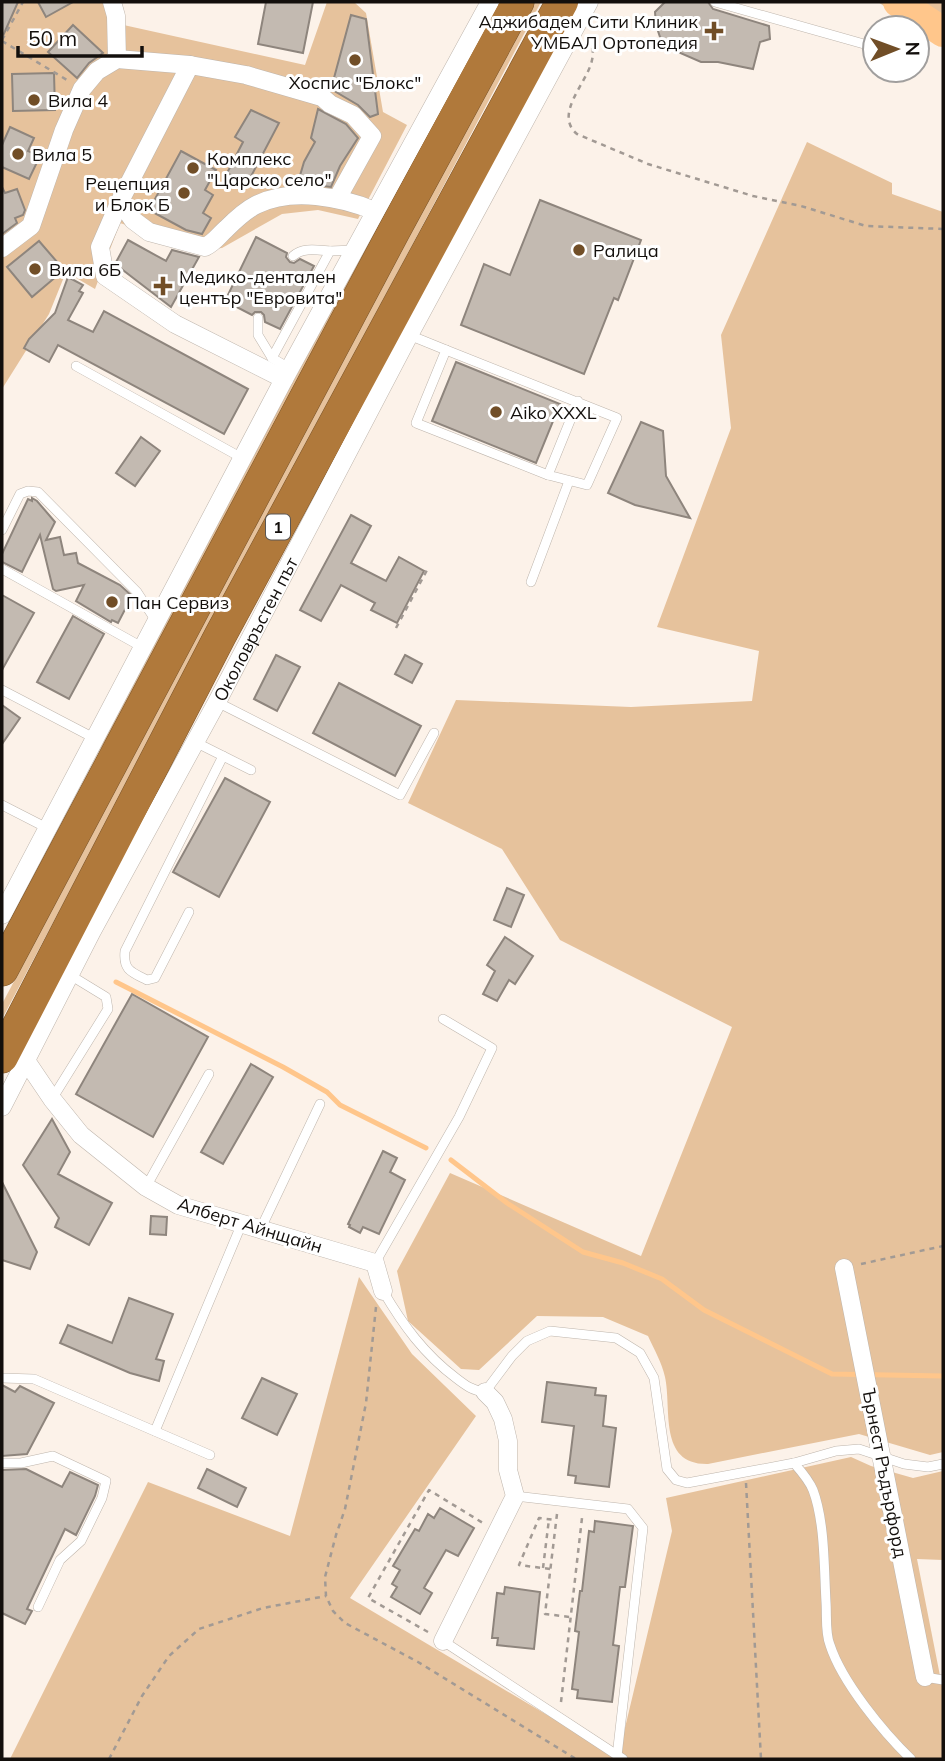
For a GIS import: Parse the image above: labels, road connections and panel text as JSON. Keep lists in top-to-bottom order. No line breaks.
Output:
{"streets":{"highway":["1","Околовръстен път"],"street":["Алберт Айнщайн","Ърнест Ръдърфорд"]},"crossings":[["Околовръстен път","Алберт Айнщайн"]],"places":{"health":["Аджибадем Сити Клиник УМБАЛ Ортопедия","Медико-дентален център \"Евровита\""],"other":["Хоспис \"Блокс\"","Вила 4","Вила 5","Комплекс \"Царско село\"","Рецепция и Блок Б","Ралица","Вила 6Б","Aiko XXXL","Пан Сервиз"]},"scale_bar":"50 m","north":"right"}
